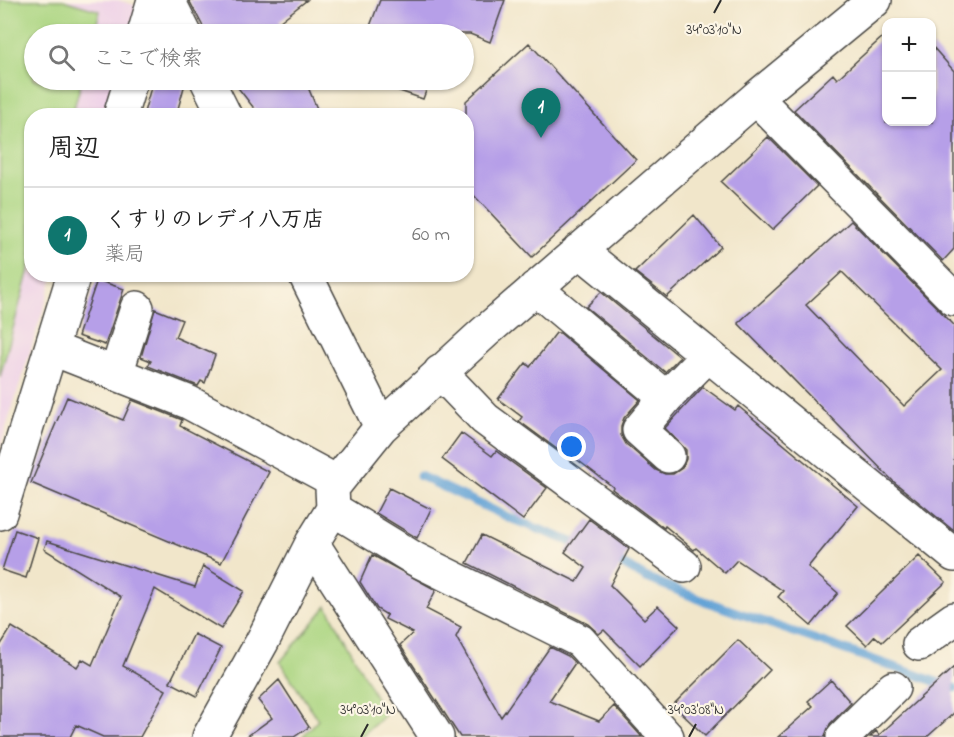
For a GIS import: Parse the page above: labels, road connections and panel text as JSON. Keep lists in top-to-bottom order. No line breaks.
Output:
{"page":{"map_buttons":["+","−"],"search":"ここで検索","pins":"1","heading":"周辺","list":[{"mark":"1","name":"くすりのレデイ八万店","note":"薬局","value":"60 m"}]},"coordinates":["34°03'10\"N","34°03'08\"N"]}
